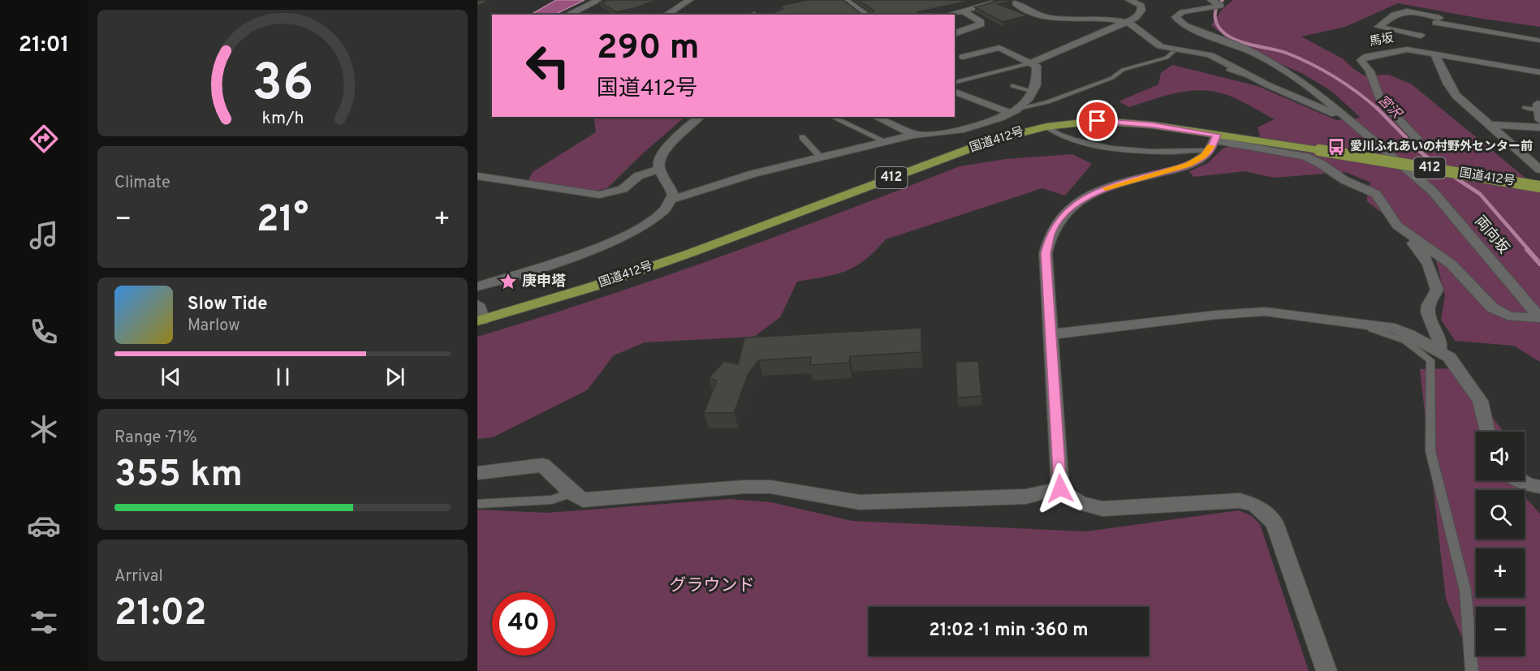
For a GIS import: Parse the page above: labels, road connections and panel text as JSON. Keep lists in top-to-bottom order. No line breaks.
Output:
{"streets":{"highway":["国道412号","412"],"street":["馬坂","両向坂"]},"crossings":[["馬坂","両向坂"]],"water":["宮沢"],"parks":["グラウンド"],"places":{"bus stop":["愛川ふれあいの村野外センター前"],"place":["庚申塔"]},"page":{"tabs":"21:01","turn":["290 m","国道412号"],"tile":["Climate",["Range · 71%","355 km"],["Arrival","21:02"]],"heat":["−","21°","+"],"song":["Slow Tide","Marlow"],"map_buttons":["+","−"],"limit":"40","trip":"21:02 · 1 min · 360 m","gauge":["36","km/h"]}}
